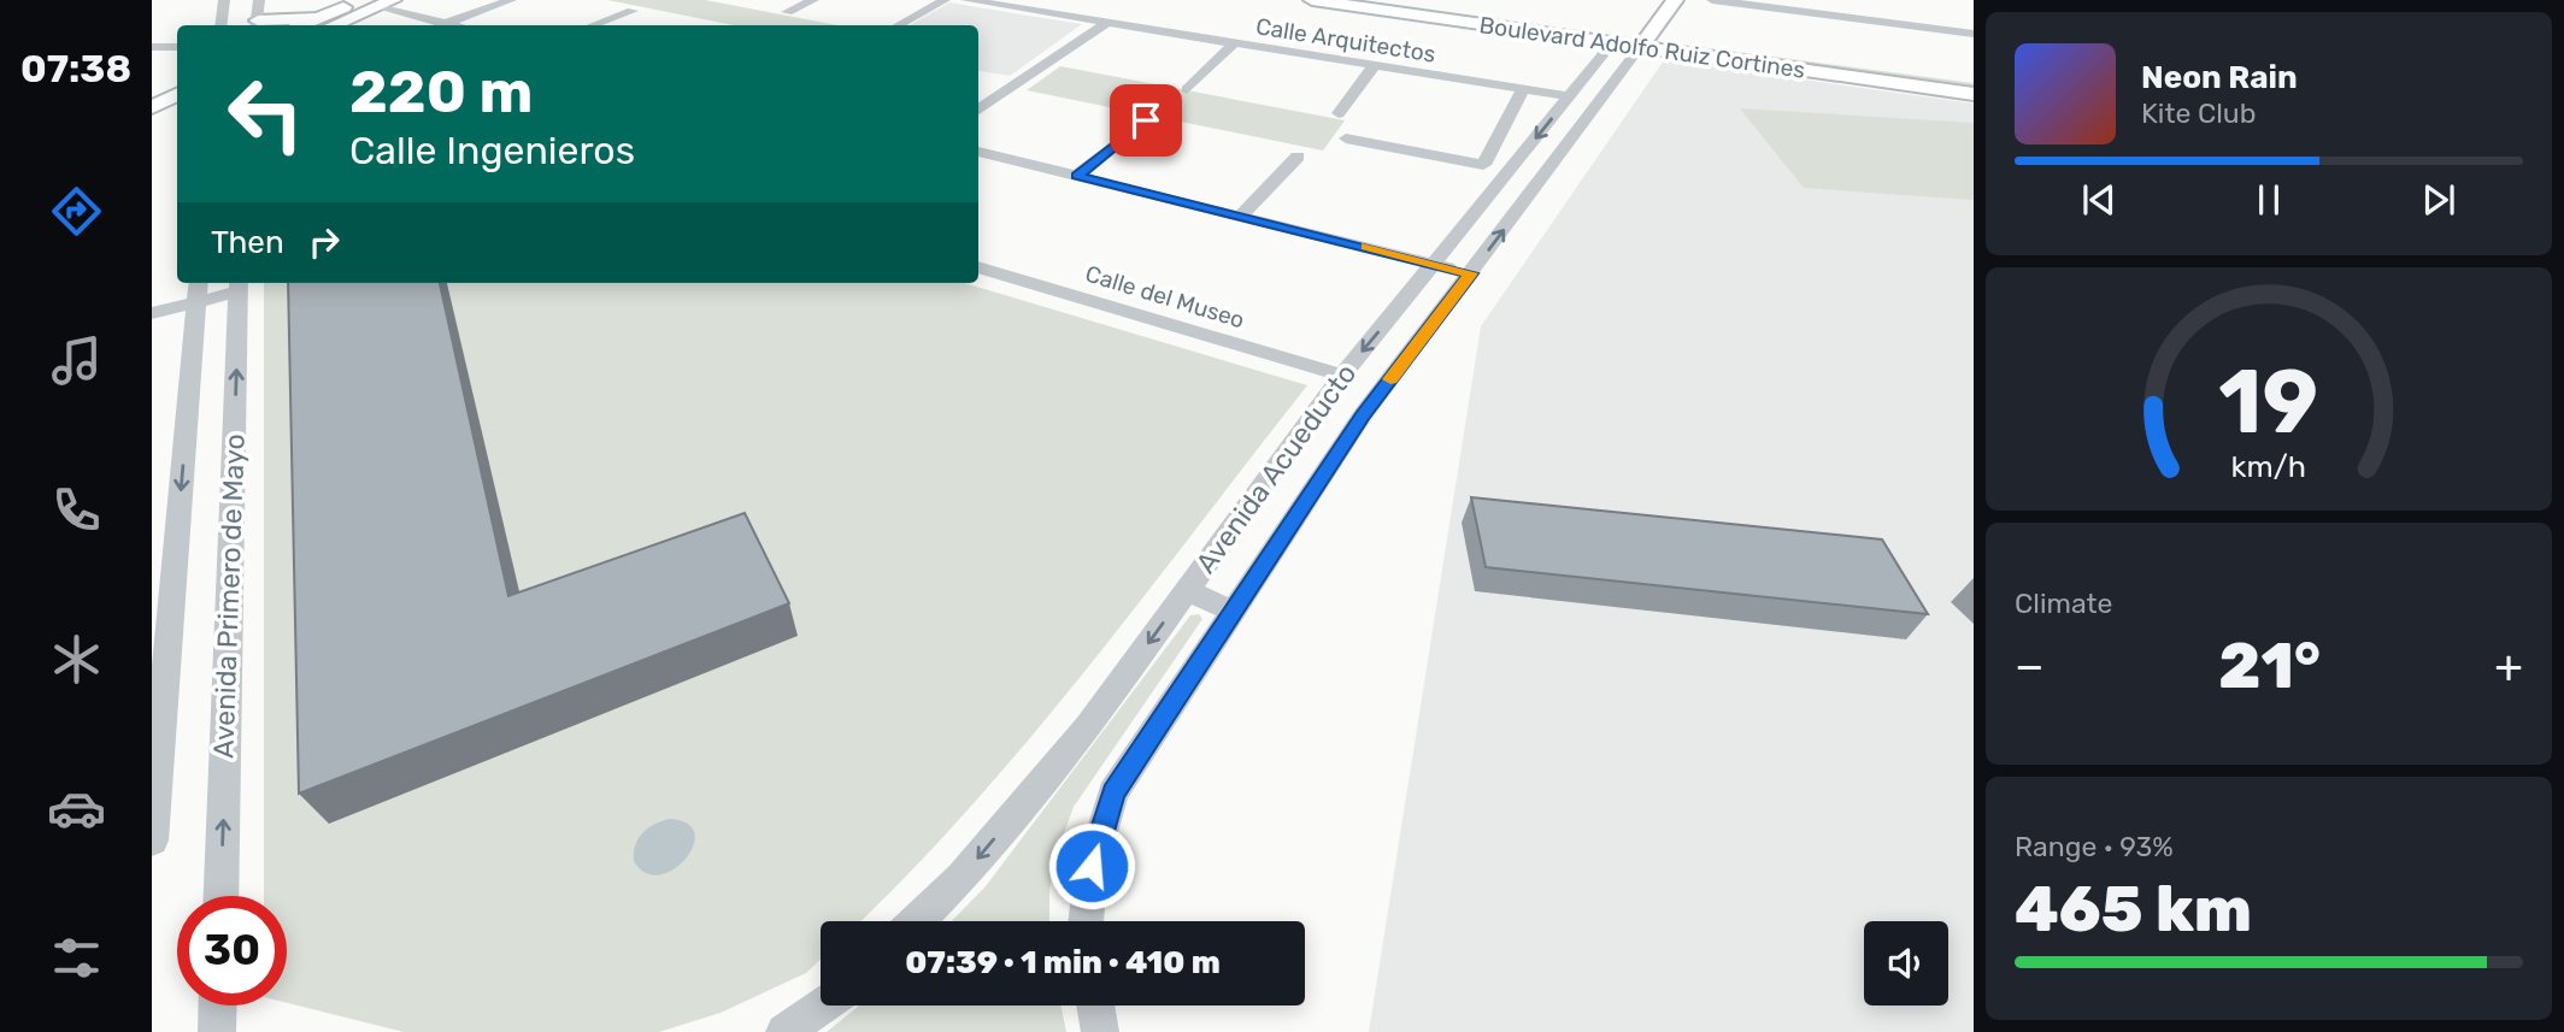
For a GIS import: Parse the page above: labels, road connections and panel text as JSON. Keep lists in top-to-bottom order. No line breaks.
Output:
{"streets":{"main road":["Boulevard Adolfo Ruiz Cortines","Avenida Acueducto"],"street":["Calle Arquitectos","Calle del Museo","Avenida Primero de Mayo"]},"crossings":[["Calle Arquitectos","Avenida Acueducto"],["Boulevard Adolfo Ruiz Cortines","Avenida Acueducto"],["Calle del Museo","Avenida Acueducto"]],"page":{"tabs":"07:38","turn":["220 m","Calle Ingenieros"],"song":["Neon Rain","Kite Club"],"then":"Then","tile":["Climate",["Range · 93%","465 km"]],"heat":["−","21°","+"],"limit":"30","trip":"07:39 · 1 min · 410 m","gauge":["19","km/h"]}}
